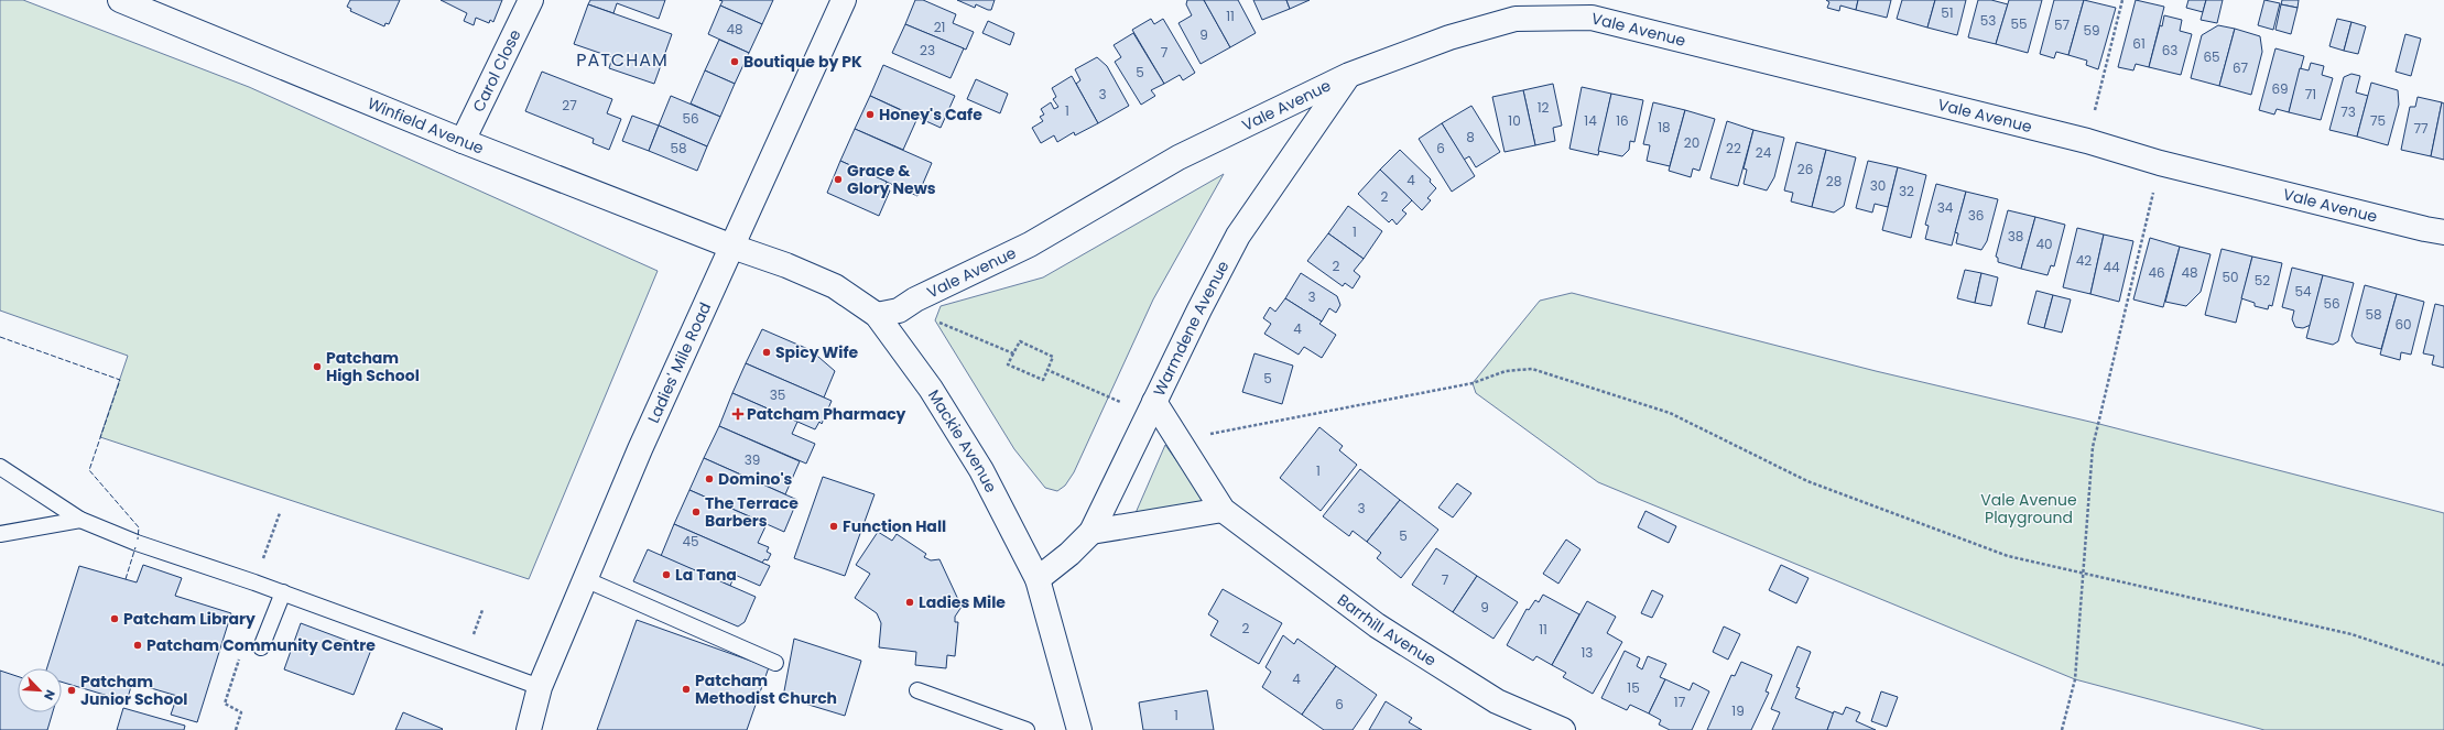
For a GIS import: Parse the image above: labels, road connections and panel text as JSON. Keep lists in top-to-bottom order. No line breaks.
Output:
{"streets":{"street":["Vale Avenue","Carol Close","Winfield Avenue","Warmdene Avenue","Ladies' Mile Road","Mackie Avenue","Barrhill Avenue"]},"crossings":[["Vale Avenue","Warmdene Avenue"],["Vale Avenue","Mackie Avenue"],["Carol Close","Winfield Avenue"],["Winfield Avenue","Ladies' Mile Road"],["Winfield Avenue","Mackie Avenue"],["Warmdene Avenue","Mackie Avenue"],["Warmdene Avenue","Barrhill Avenue"],["Ladies' Mile Road","Mackie Avenue"]],"districts":["PATCHAM"],"parks":["Vale Avenue Playground"],"places":{"other":["Boutique by PK","Honey's Cafe","Grace & Glory News","Spicy Wife","Patcham High School","Domino's","The Terrace Barbers","Function Hall","La Tana","Ladies Mile","Patcham Library","Patcham Community Centre","Patcham Methodist Church","Patcham Junior School"],"health":["Patcham Pharmacy"]},"house_numbers":["51","11","53","55","57","21","48","59","9","61","23","63","7","65","67","5","69","3","71","27","12","1","73","56","10","14","16","75","18","77","8","20","58","6","22","24","26","4","28","30","32","2","34","36","1","38","40","42","2","44","46","48","50","52","54","3","56","58","60","4","5","35","39","1","3","5","45","7","9","2","11","13","4","15","17","6","19","1"],"north":"bottom right"}
